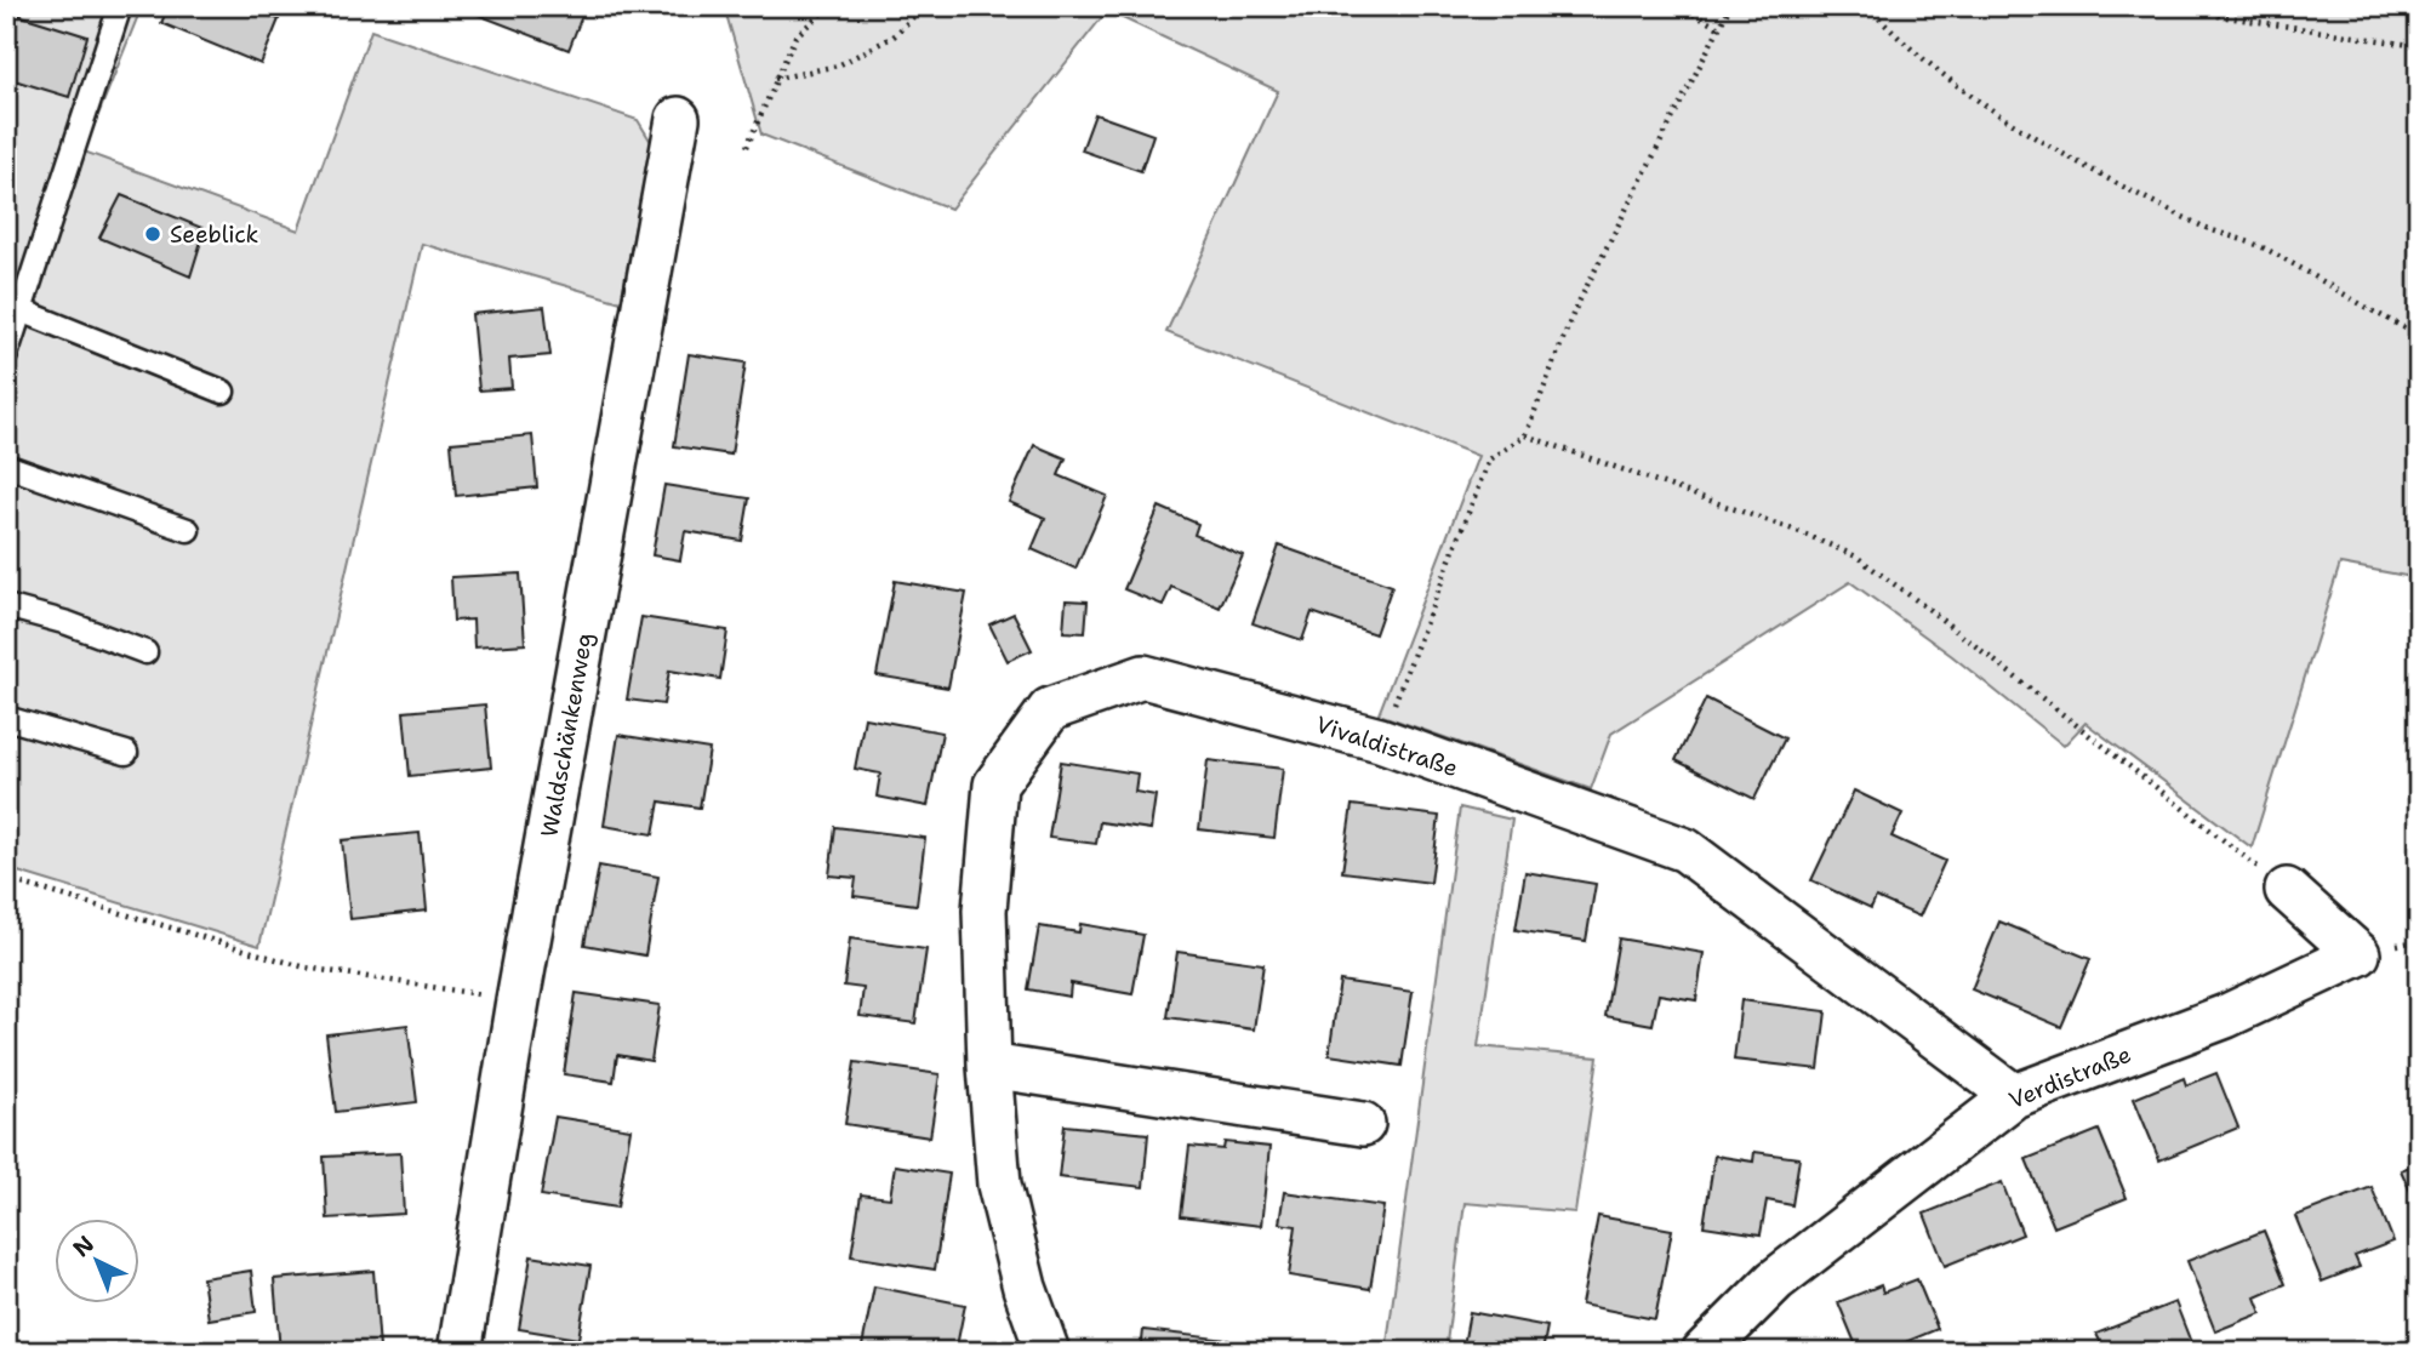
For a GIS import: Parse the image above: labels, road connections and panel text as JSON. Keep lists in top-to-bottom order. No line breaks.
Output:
{"streets":{"street":["Waldschänkenweg","Vivaldistraße","Verdistraße"]},"crossings":[["Vivaldistraße","Verdistraße"]],"places":["Seeblick"],"north":"top left"}
